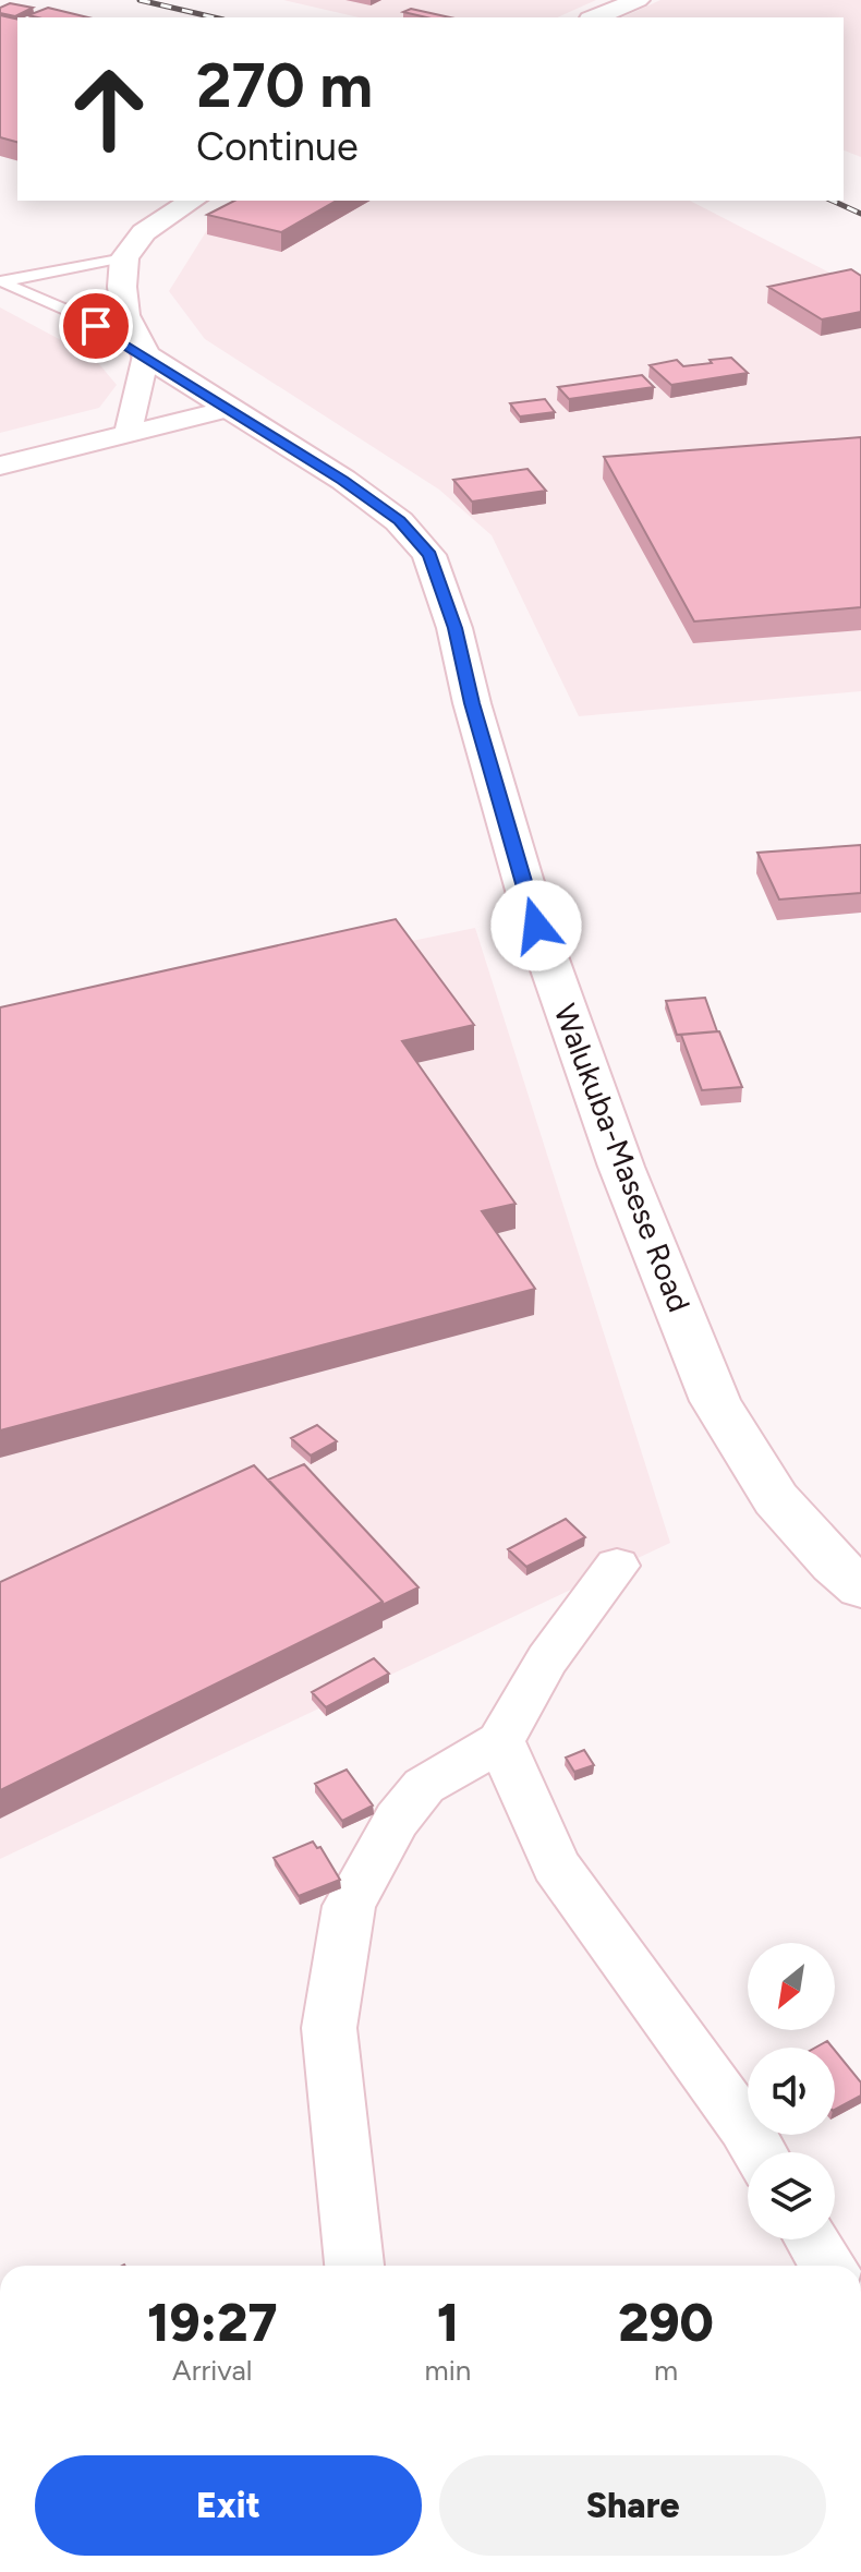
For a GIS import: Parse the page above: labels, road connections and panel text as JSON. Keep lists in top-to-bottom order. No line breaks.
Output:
{"streets":{"street":["Walukuba-Masese Road"]},"north":"bottom left","page":{"turn":["270 m","Continue"],"eta":["19:27","Arrival","1","min","290","m"],"buttons":["Exit","Share"]}}
